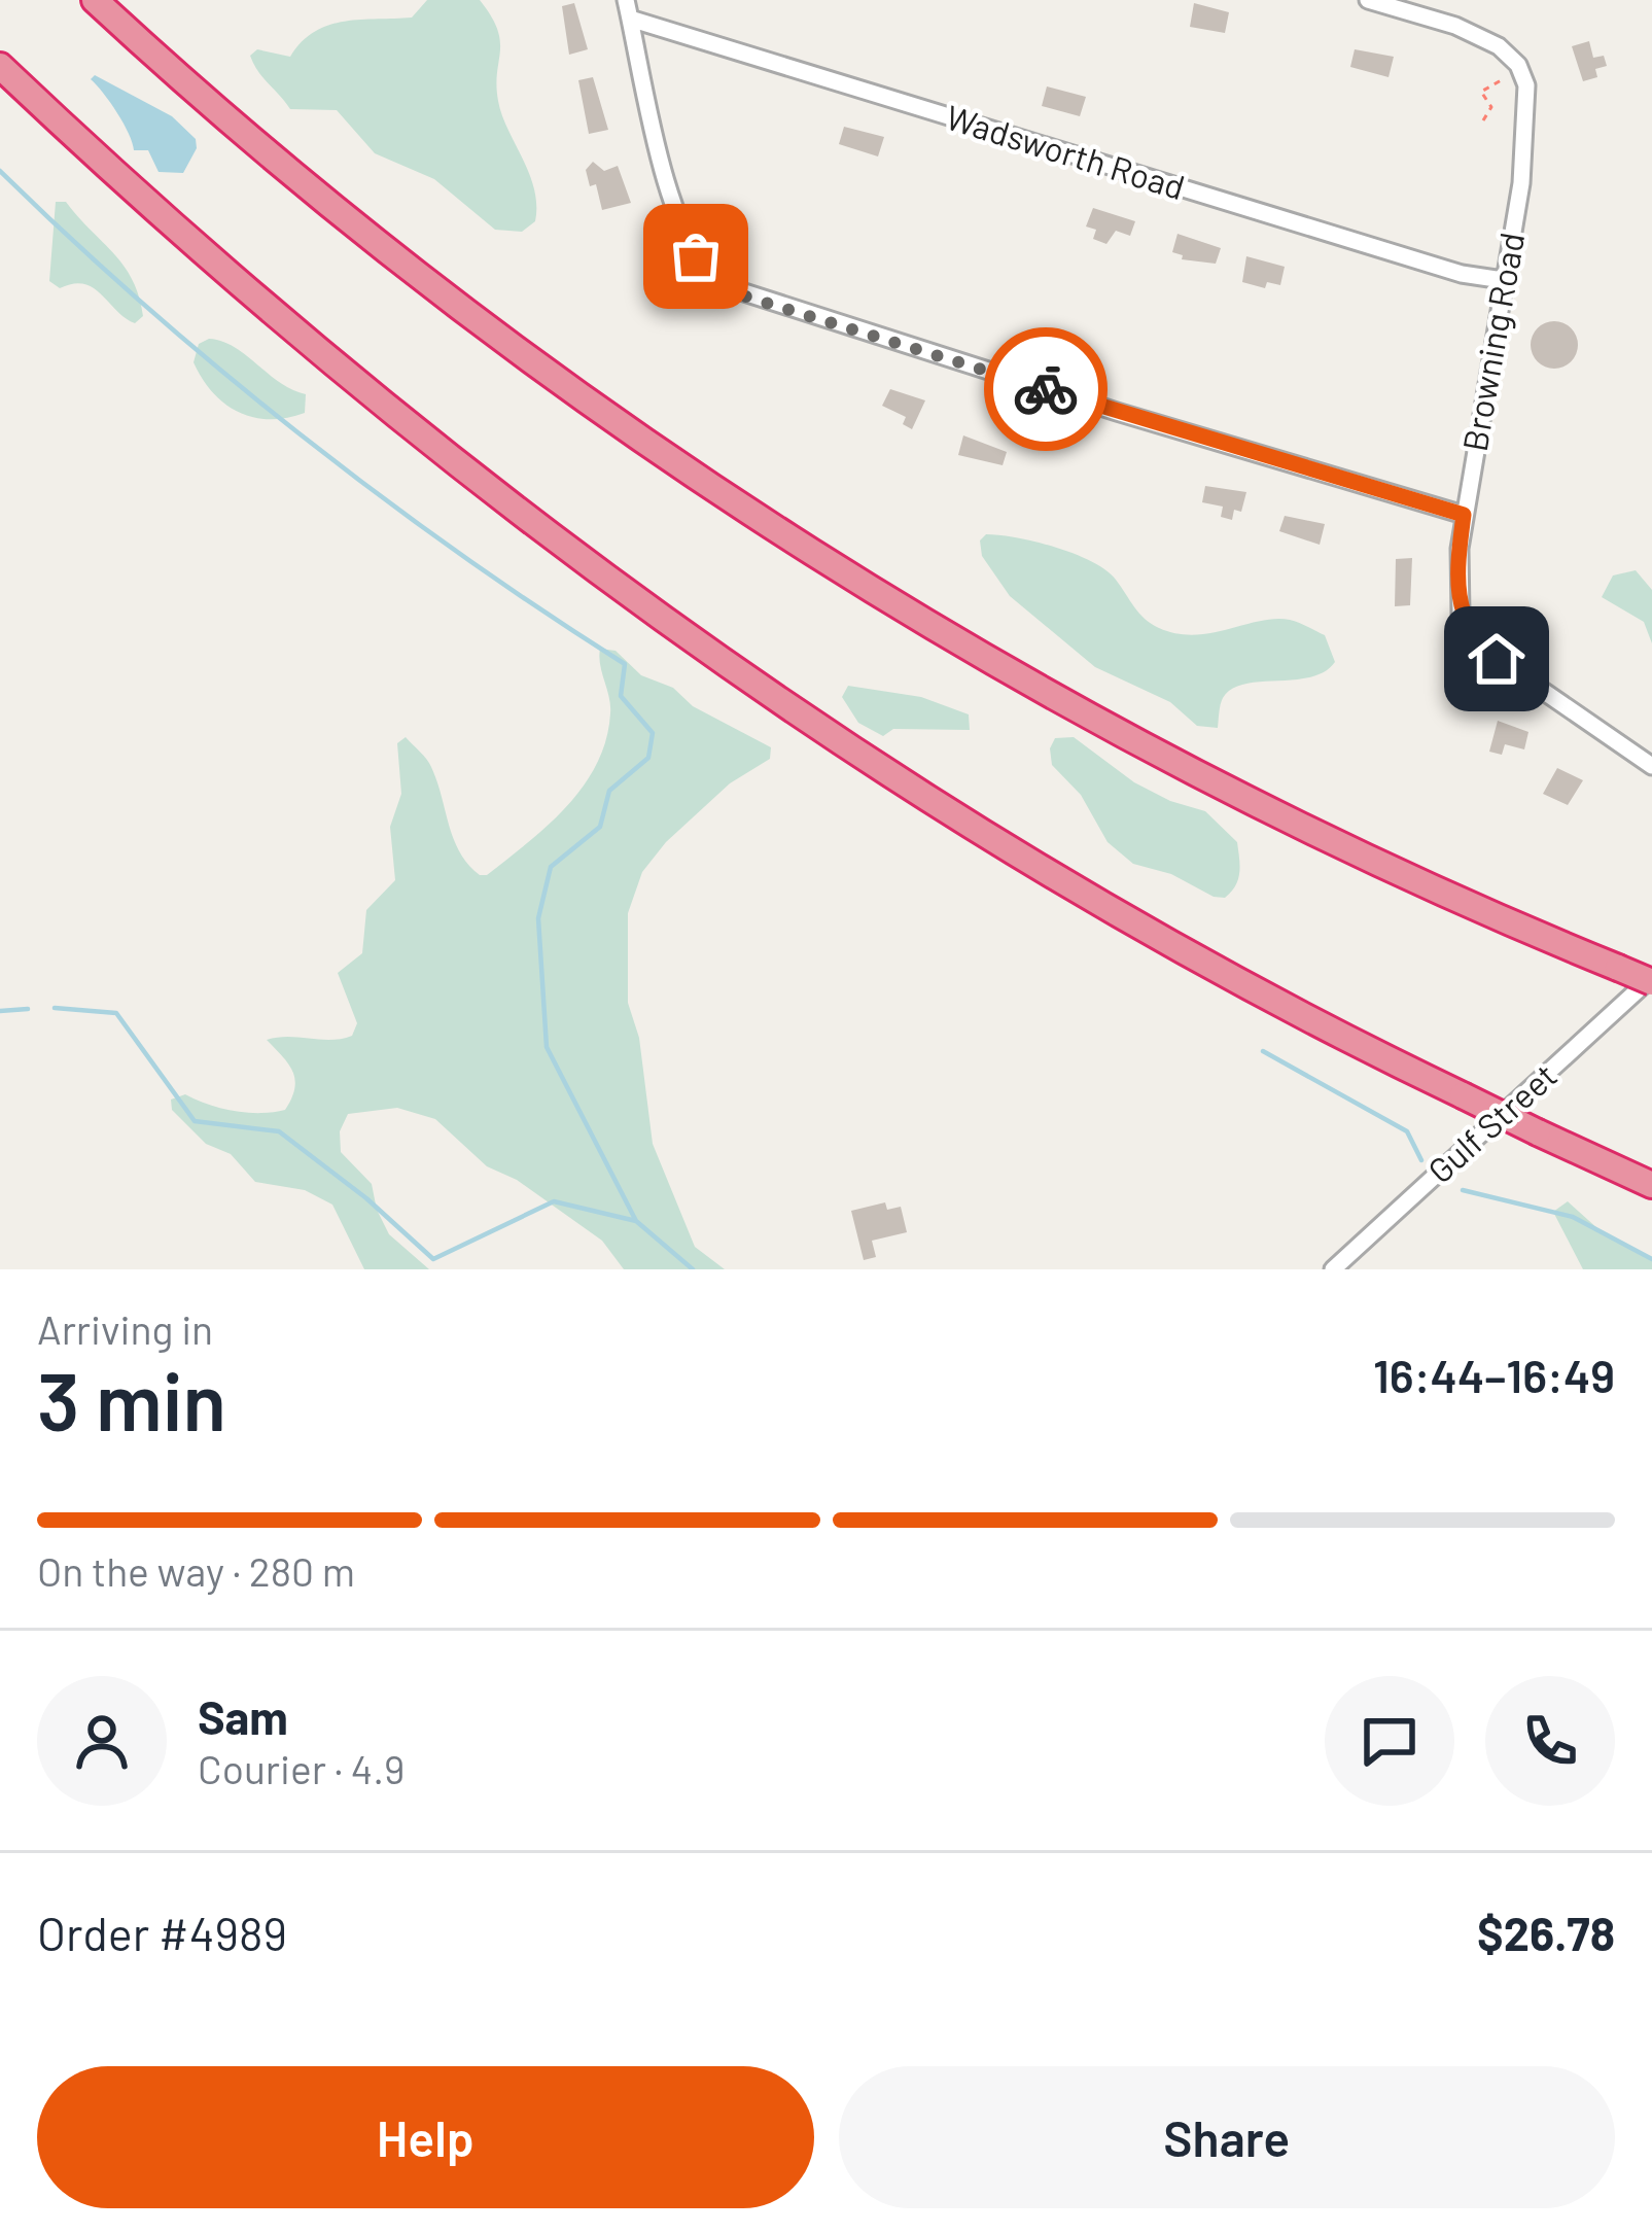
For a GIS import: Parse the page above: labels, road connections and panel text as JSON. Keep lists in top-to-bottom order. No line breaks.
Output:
{"streets":{"street":["Wadsworth Road","Browning Road","Gulf Street"]},"crossings":[["Wadsworth Road","Browning Road"]],"page":{"heading":["3 min","Arriving in","16:44–16:49"],"panel":["Sam","Courier · 4.9","Order #4989","$26.78"],"bar":"On the way · 280 m","buttons":["Help","Share"]}}
